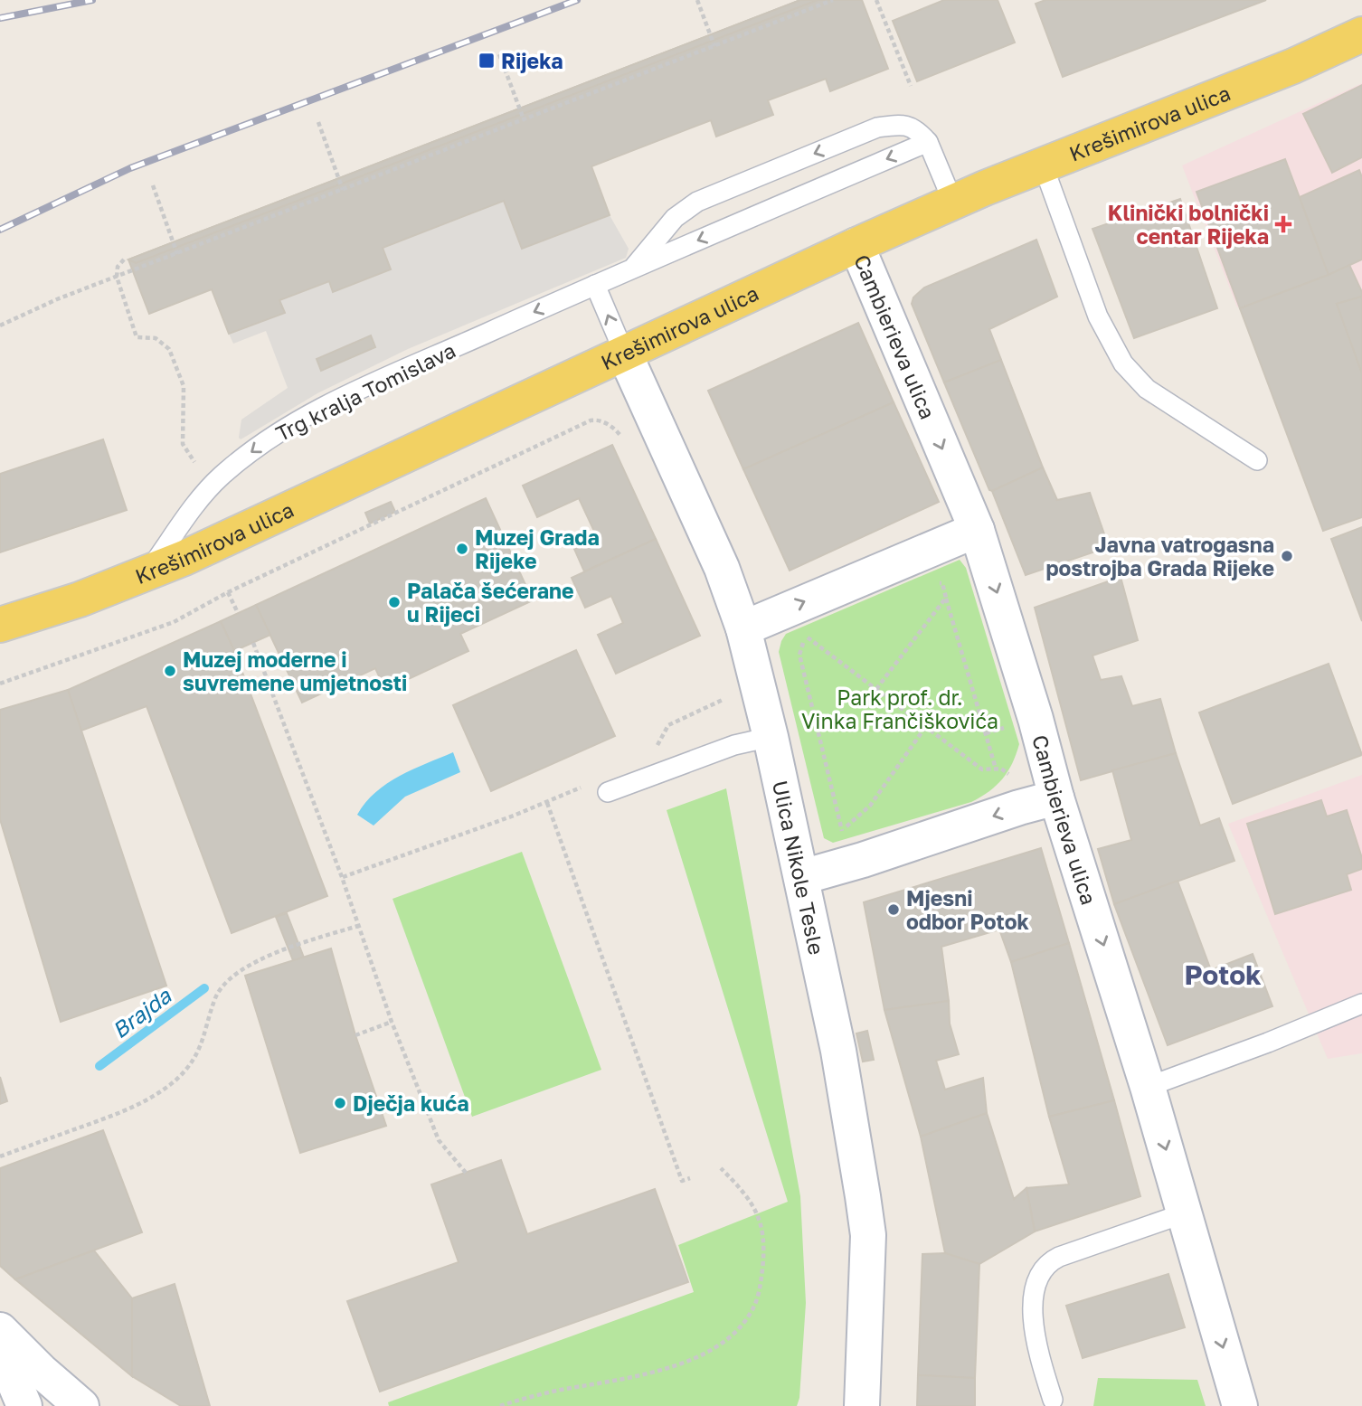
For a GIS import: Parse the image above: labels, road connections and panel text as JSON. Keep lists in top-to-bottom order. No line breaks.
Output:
{"streets":{"main road":["Krešimirova ulica"],"street":["Cambierieva ulica","Ulica Nikole Tesle"],"lane":["Trg kralja Tomislava"]},"crossings":[["Krešimirova ulica","Cambierieva ulica"],["Krešimirova ulica","Trg kralja Tomislava"],["Krešimirova ulica","Ulica Nikole Tesle"]],"one_way":["Cambierieva ulica"],"districts":["Potok"],"water":["Brajda"],"parks":["Park prof. dr. Vinka Frančiškovića"],"places":{"transit":["Rijeka"],"health":["Klinički bolnički centar Rijeka"],"other":["Muzej Grada Rijeke","Javna vatrogasna postrojba Grada Rijeke","Palača šećerane u Rijeci","Muzej moderne i suvremene umjetnosti","Mjesni odbor Potok","Dječja kuća"]}}
